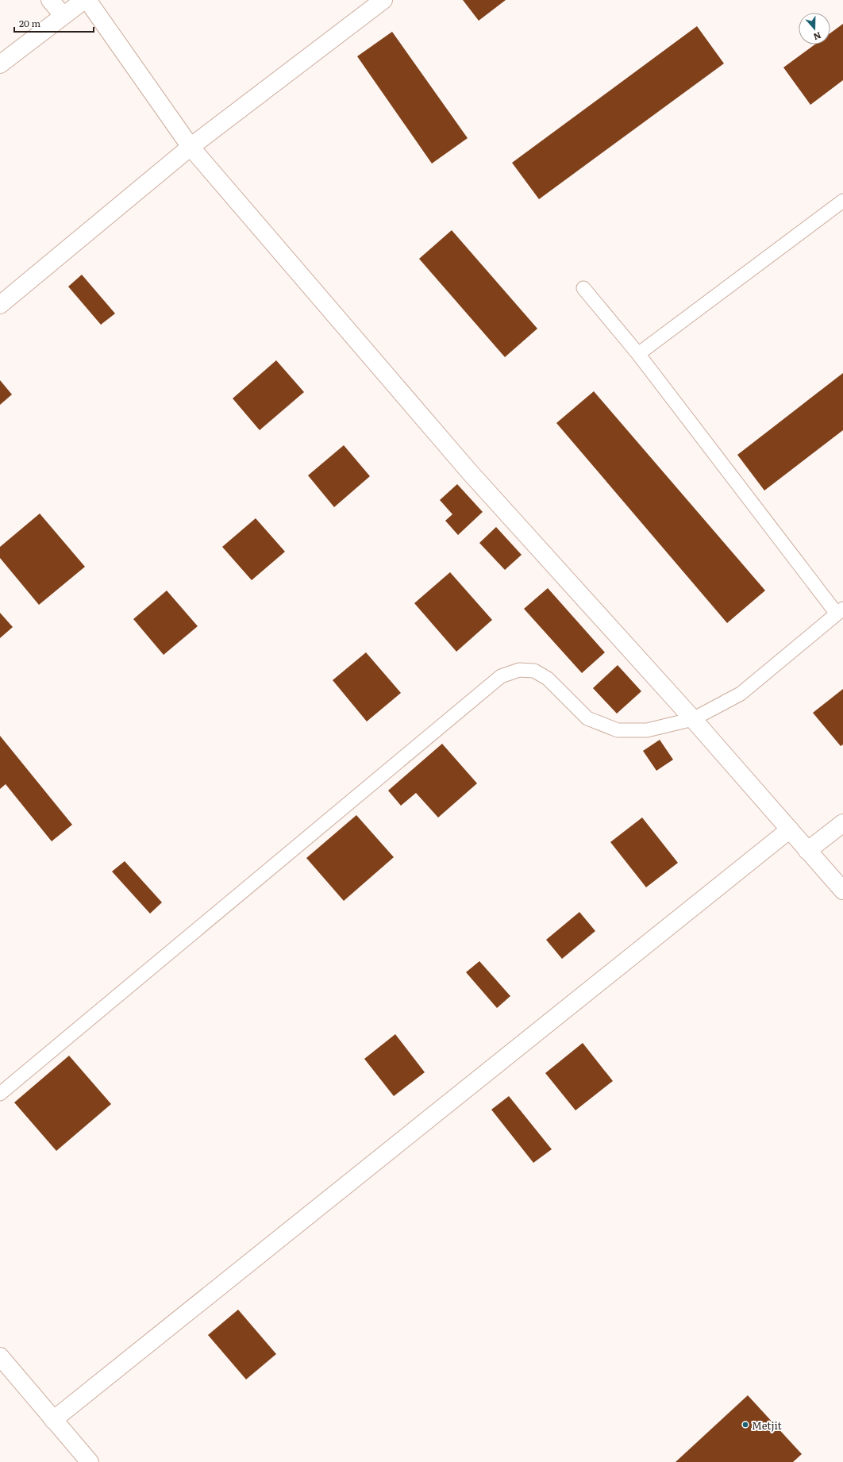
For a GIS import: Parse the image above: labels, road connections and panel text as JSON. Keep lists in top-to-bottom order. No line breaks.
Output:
{"places":["Metjit"],"scale_bar":"20 m","north":"bottom"}
